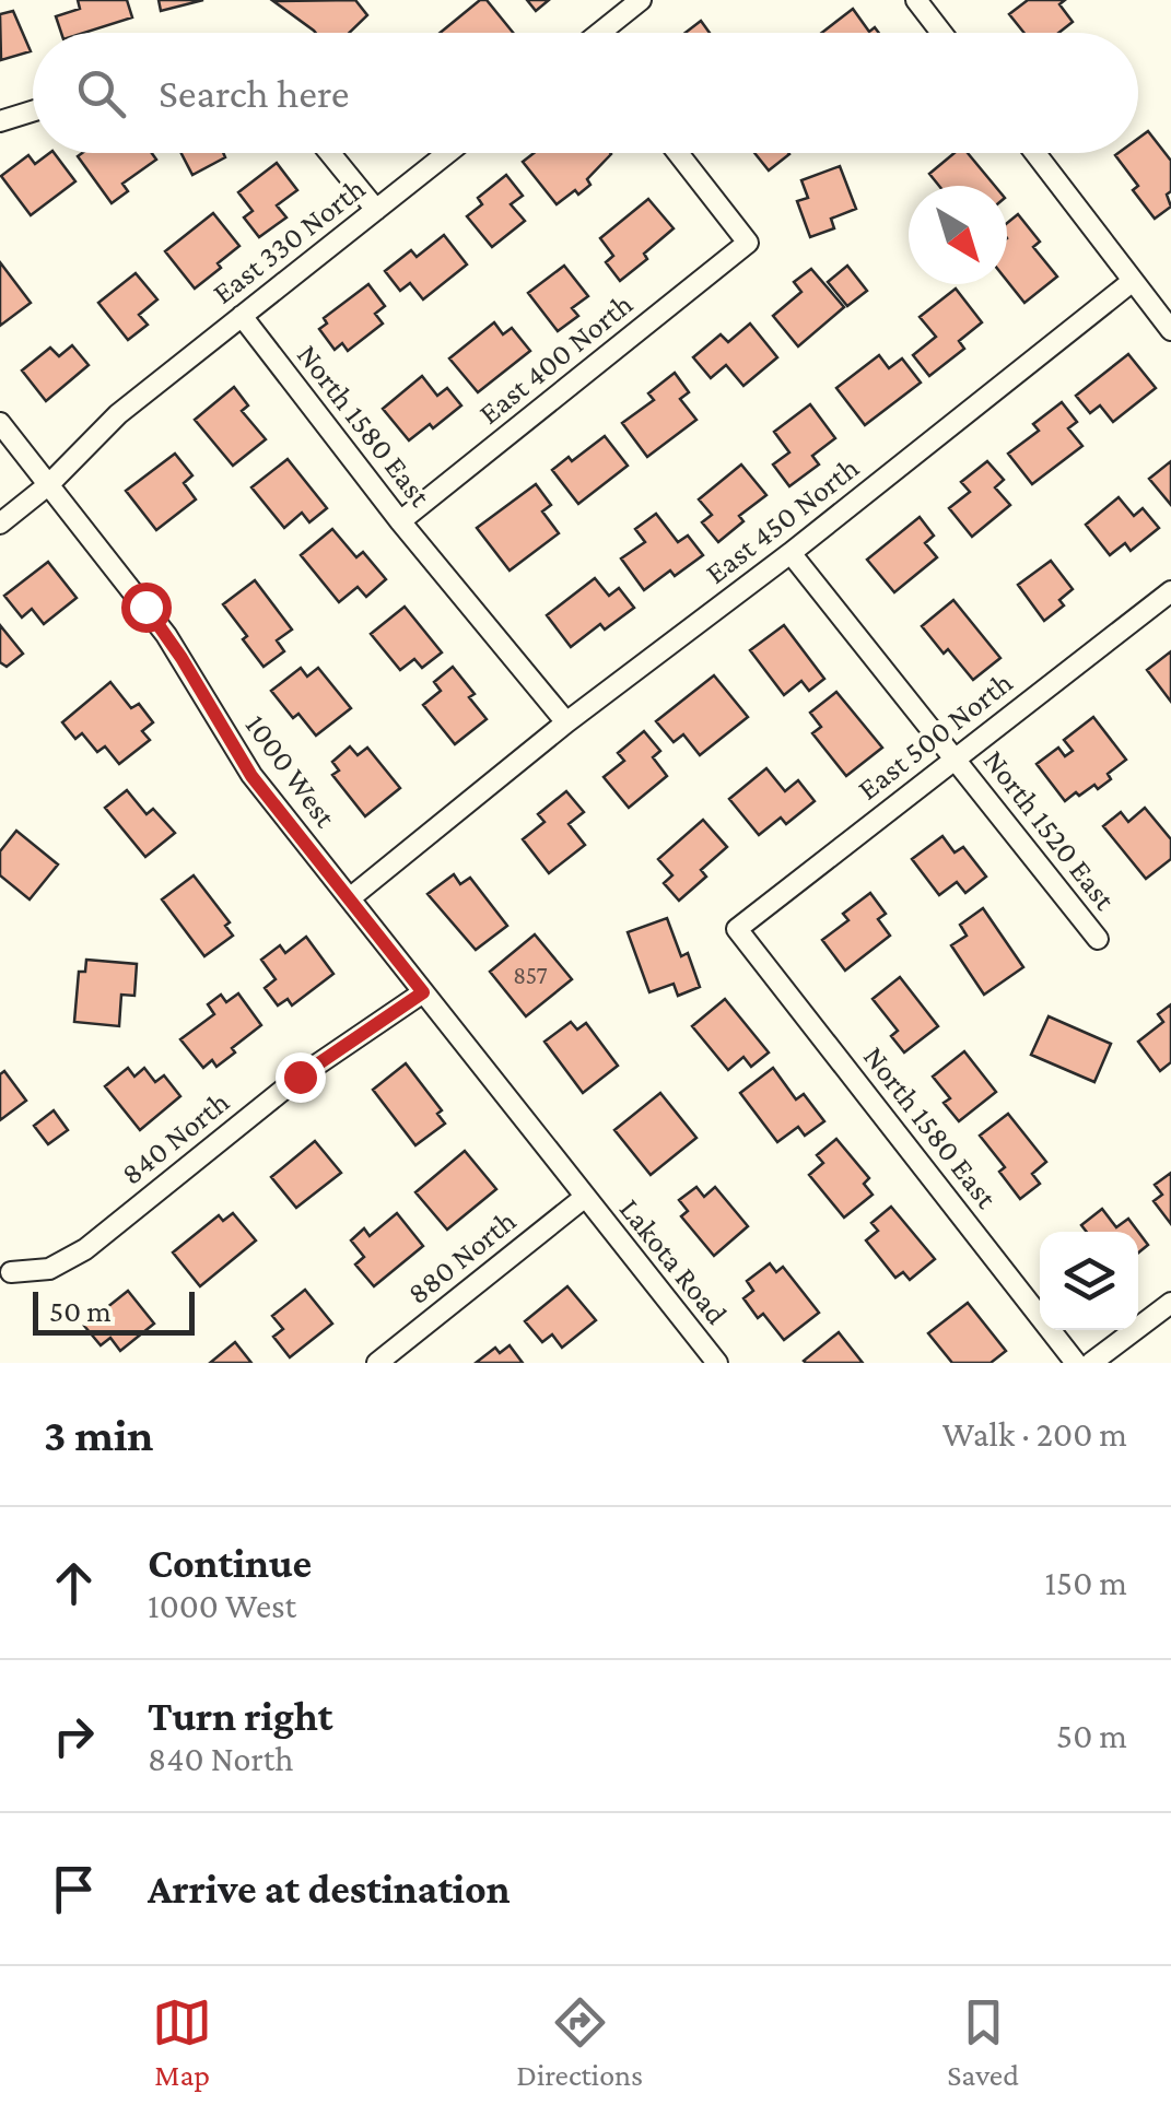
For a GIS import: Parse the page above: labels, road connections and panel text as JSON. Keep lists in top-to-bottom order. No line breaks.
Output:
{"streets":{"street":["East 330 North","East 400 North","North 1580 East","East 450 North","East 500 North","1000 West","North 1520 East","840 North","880 North","Lakota Road"]},"crossings":[["East 330 North","North 1580 East"],["East 330 North","1000 West"],["East 400 North","North 1580 East"],["North 1580 East","East 450 North"],["North 1580 East","East 500 North"],["East 450 North","1000 West"],["East 450 North","North 1520 East"],["East 500 North","North 1520 East"],["1000 West","840 North"],["1000 West","880 North"],["1000 West","Lakota Road"],["880 North","Lakota Road"]],"house_numbers":["857"],"scale_bar":"50 m","north":"bottom right","page":{"search":"Search here","scale":"50 m","heading":["3 min","Walk · 200 m"],"list":[["Continue","1000 West","150 m"],["Turn right","840 North","50 m"],"Arrive at destination"],"nav":["Map","Directions","Saved"]}}
